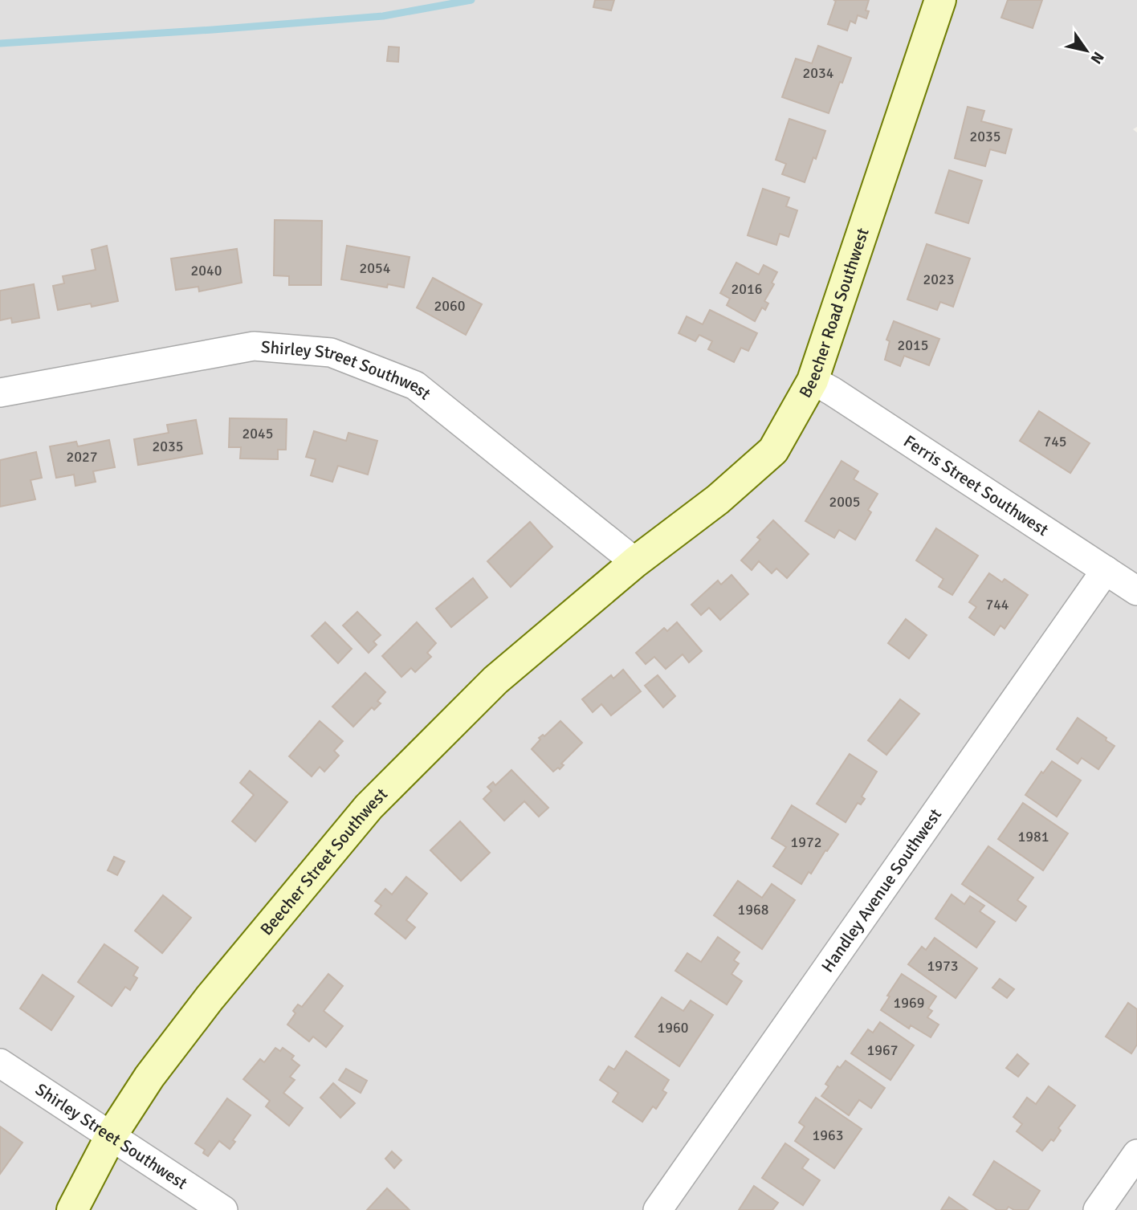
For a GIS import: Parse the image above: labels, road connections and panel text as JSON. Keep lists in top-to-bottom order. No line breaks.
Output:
{"streets":{"street":["Beecher Road Southwest","Shirley Street Southwest","Ferris Street Southwest","Beecher Street Southwest","Handley Avenue Southwest"]},"crossings":[["Beecher Road Southwest","Shirley Street Southwest"],["Beecher Road Southwest","Ferris Street Southwest"],["Beecher Road Southwest","Beecher Street Southwest"],["Shirley Street Southwest","Beecher Street Southwest"],["Ferris Street Southwest","Handley Avenue Southwest"]],"house_numbers":["2034","2035","2054","2040","2023","2016","2060","2015","2045","745","2035","2027","2005","744","1981","1972","1968","1973","1969","1960","1967","1963"],"north":"bottom right"}
